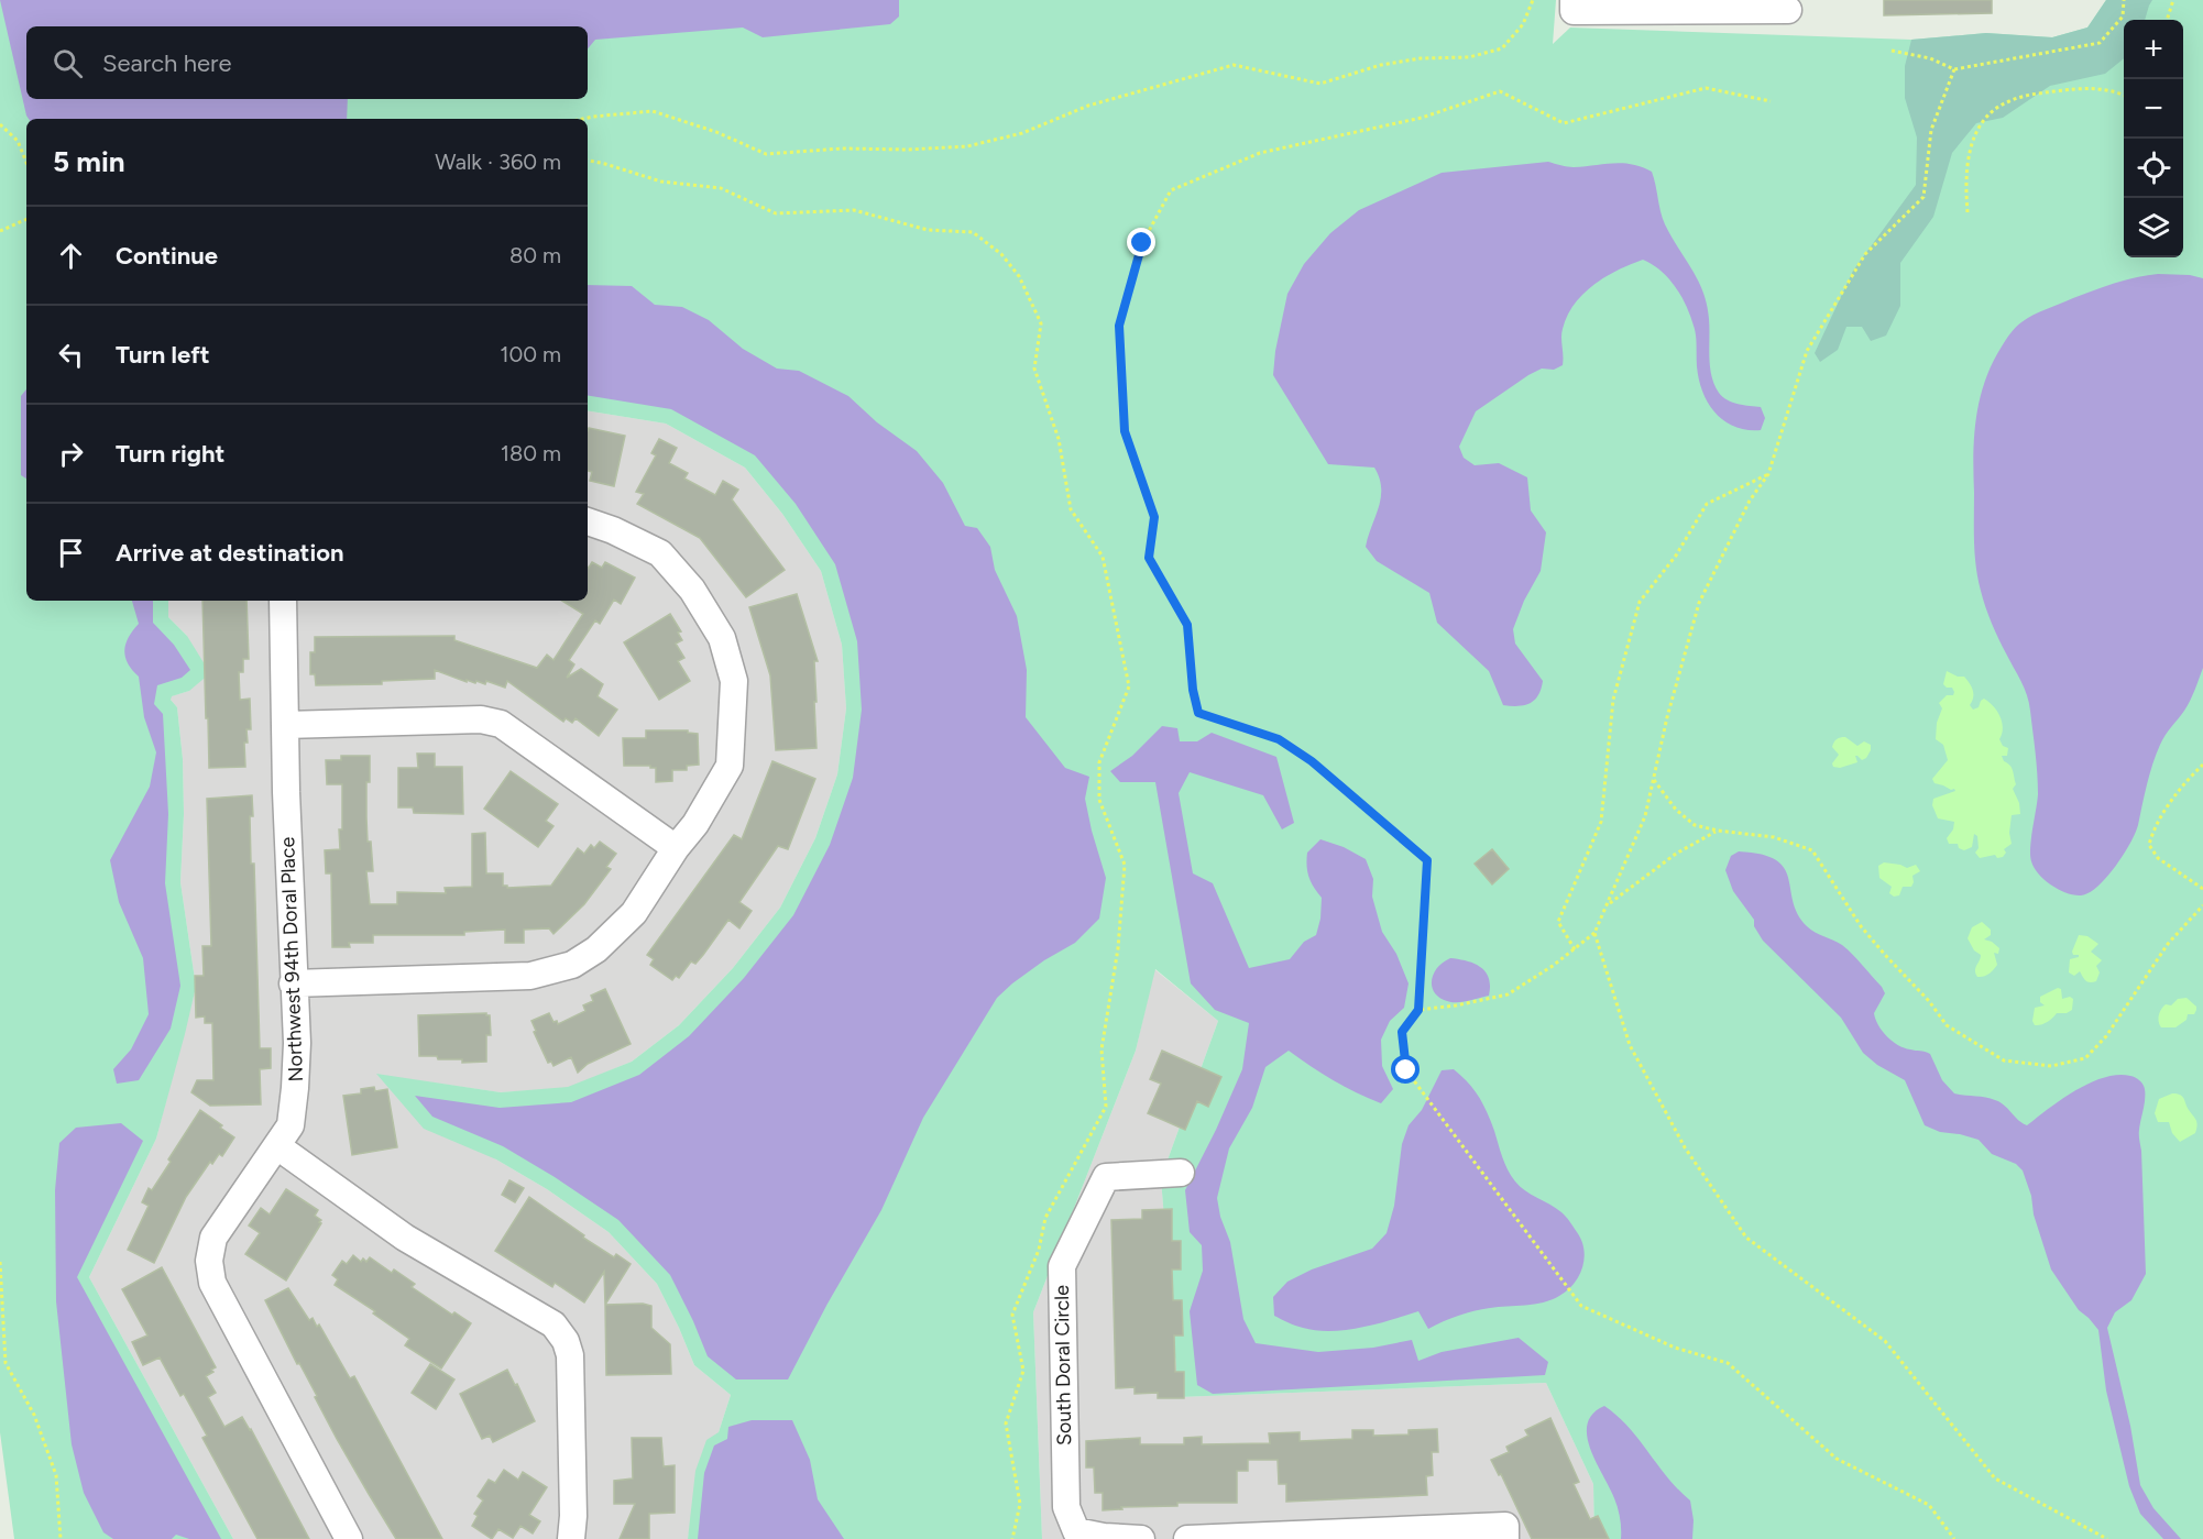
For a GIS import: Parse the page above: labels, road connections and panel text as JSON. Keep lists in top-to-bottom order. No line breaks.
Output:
{"streets":{"street":["Northwest 94th Doral Place","South Doral Circle"]},"page":{"map_buttons":["+","−"],"search":"Search here","heading":["5 min","Walk · 360 m"],"list":[["Continue","80 m"],["Turn left","100 m"],["Turn right","180 m"],"Arrive at destination"]}}
